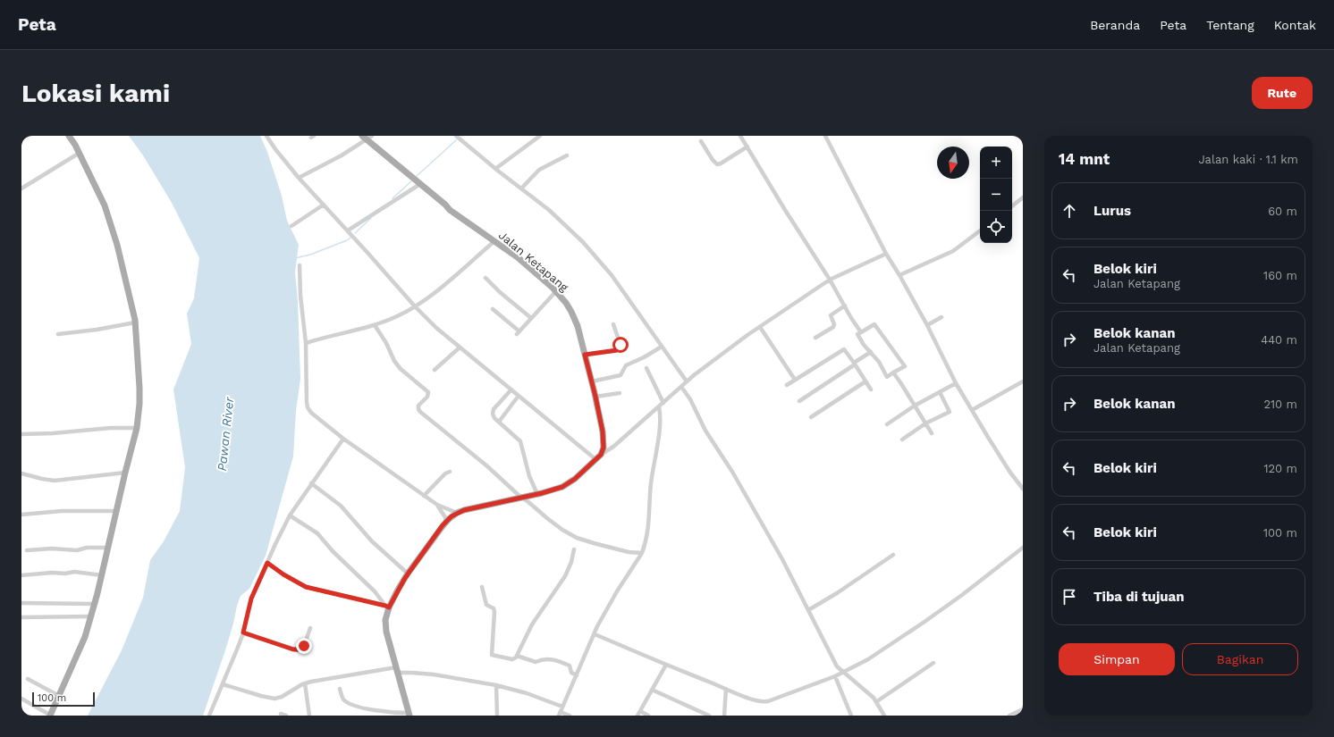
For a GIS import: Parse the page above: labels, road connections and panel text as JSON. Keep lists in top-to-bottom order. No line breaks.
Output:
{"streets":{"main road":["Jalan Ketapang"]},"water":["Pawan River"],"scale_bar":"100 m","north":"bottom","page":{"header":"Peta","nav":["Beranda","Peta","Tentang","Kontak"],"buttons":["Rute",["Simpan","Bagikan"]],"title":"Lokasi kami","heading":["14 mnt","Jalan kaki · 1.1 km"],"map_buttons":["+","−"],"list":[["Lurus","60 m"],["Belok kiri","Jalan Ketapang","160 m"],["Belok kanan","Jalan Ketapang","440 m"],["Belok kanan","210 m"],["Belok kiri","120 m"],["Belok kiri","100 m"],"Tiba di tujuan"],"scale":"100 m"}}
